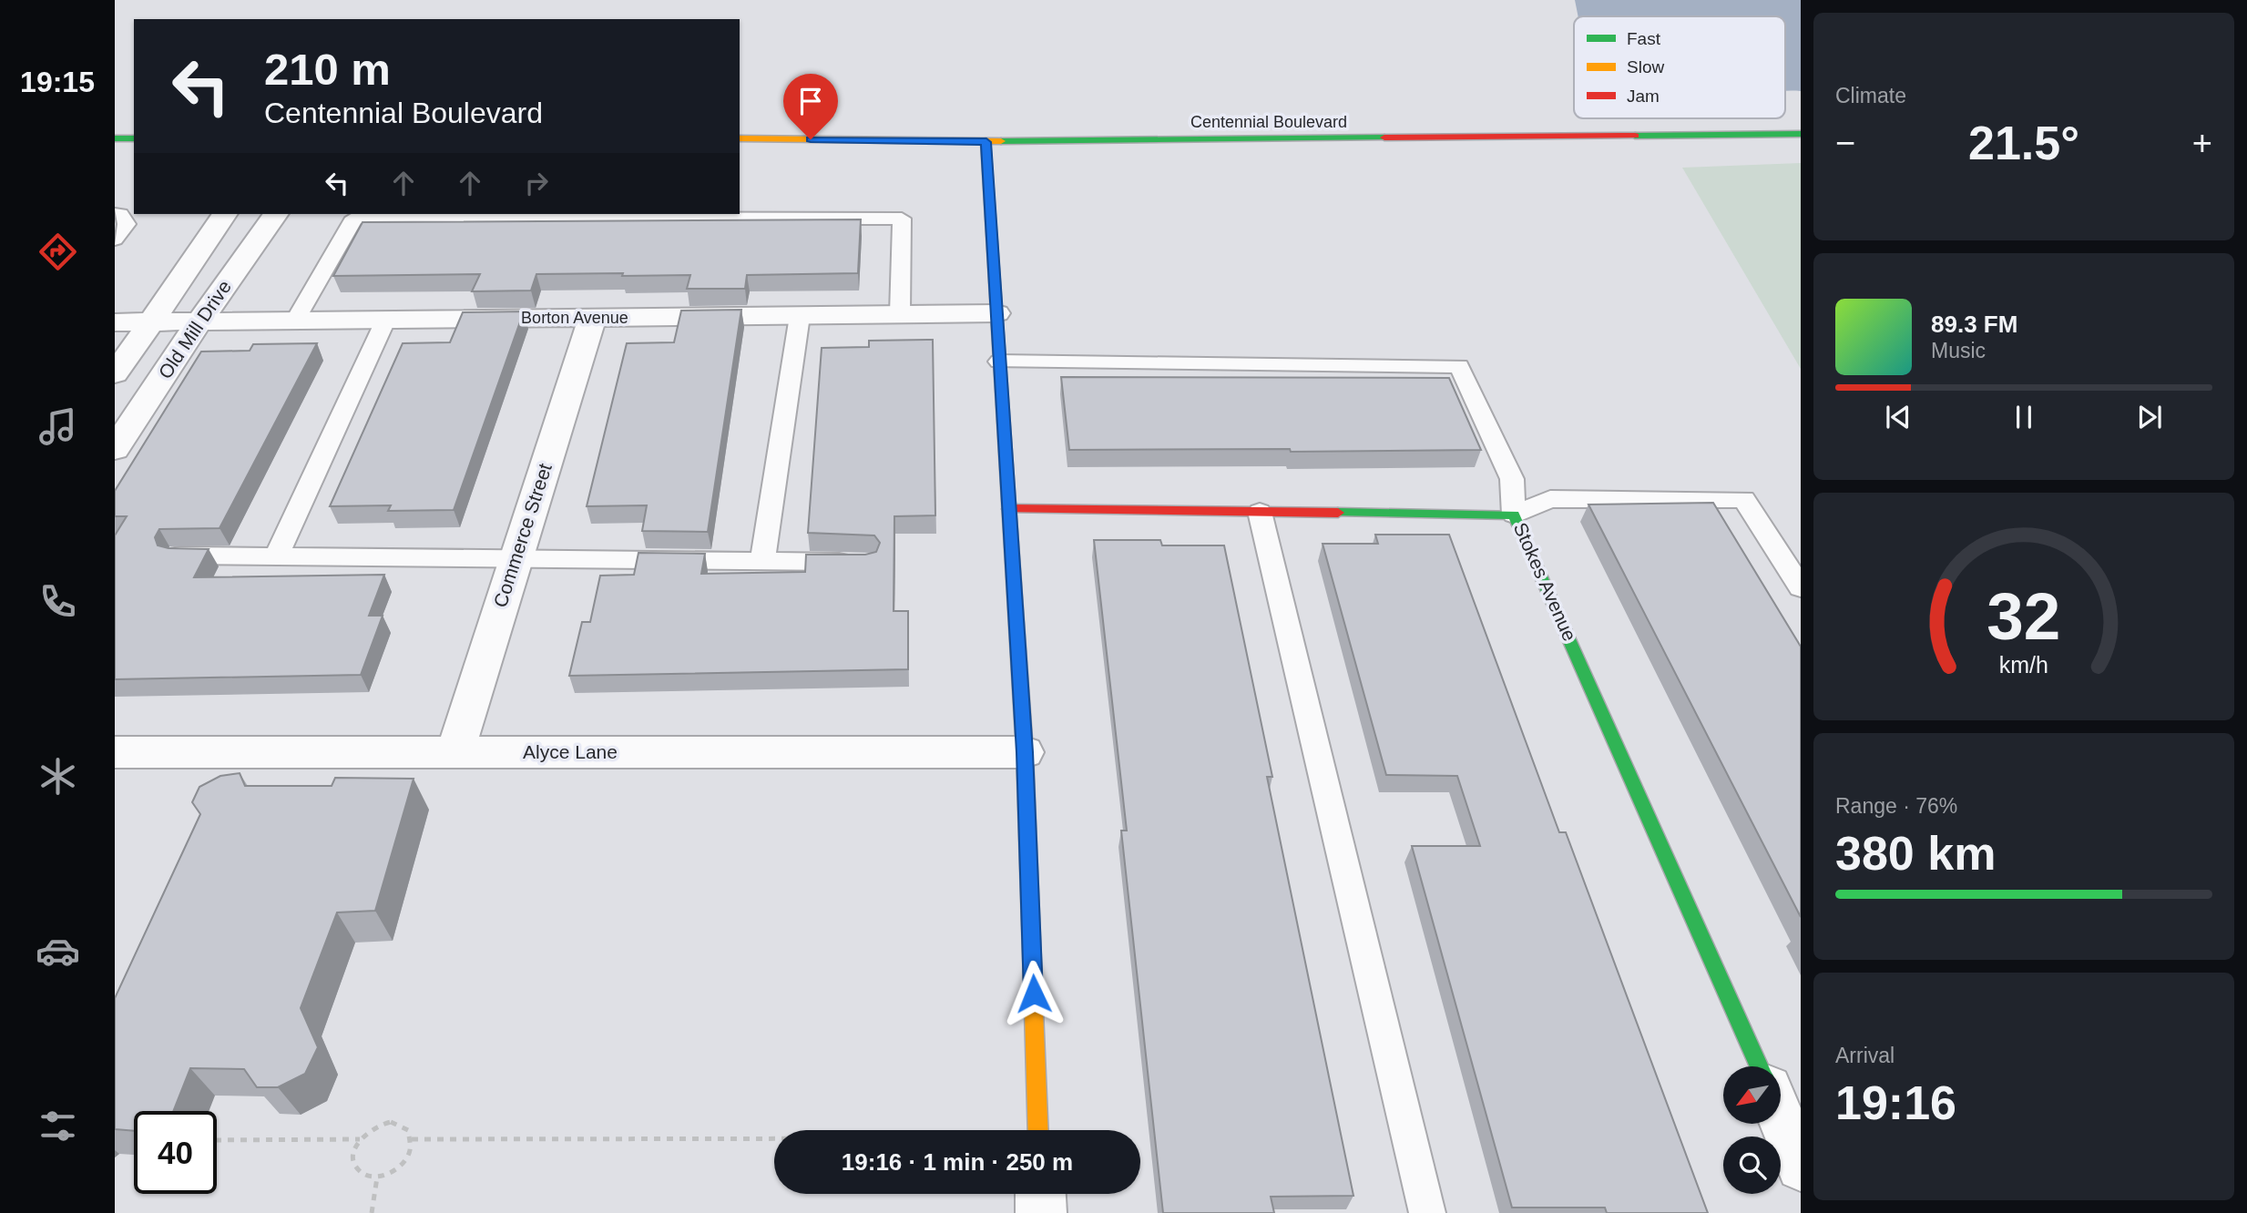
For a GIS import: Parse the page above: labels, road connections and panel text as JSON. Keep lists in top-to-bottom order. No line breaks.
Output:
{"streets":{"street":["Centennial Boulevard","Borton Avenue","Old Mill Drive","Commerce Street","Stokes Avenue","Alyce Lane"]},"crossings":[["Borton Avenue","Old Mill Drive"],["Borton Avenue","Commerce Street"],["Commerce Street","Alyce Lane"]],"legend":["Fast","Slow","Jam"],"north":"bottom left","page":{"tabs":"19:15","tile":["Climate",["Range · 76%","380 km"],["Arrival","19:16"]],"turn":["210 m","Centennial Boulevard"],"heat":["−","21.5°","+"],"song":["89.3 FM","Music"],"limit":"40","trip":"19:16 · 1 min · 250 m","gauge":["32","km/h"]}}
